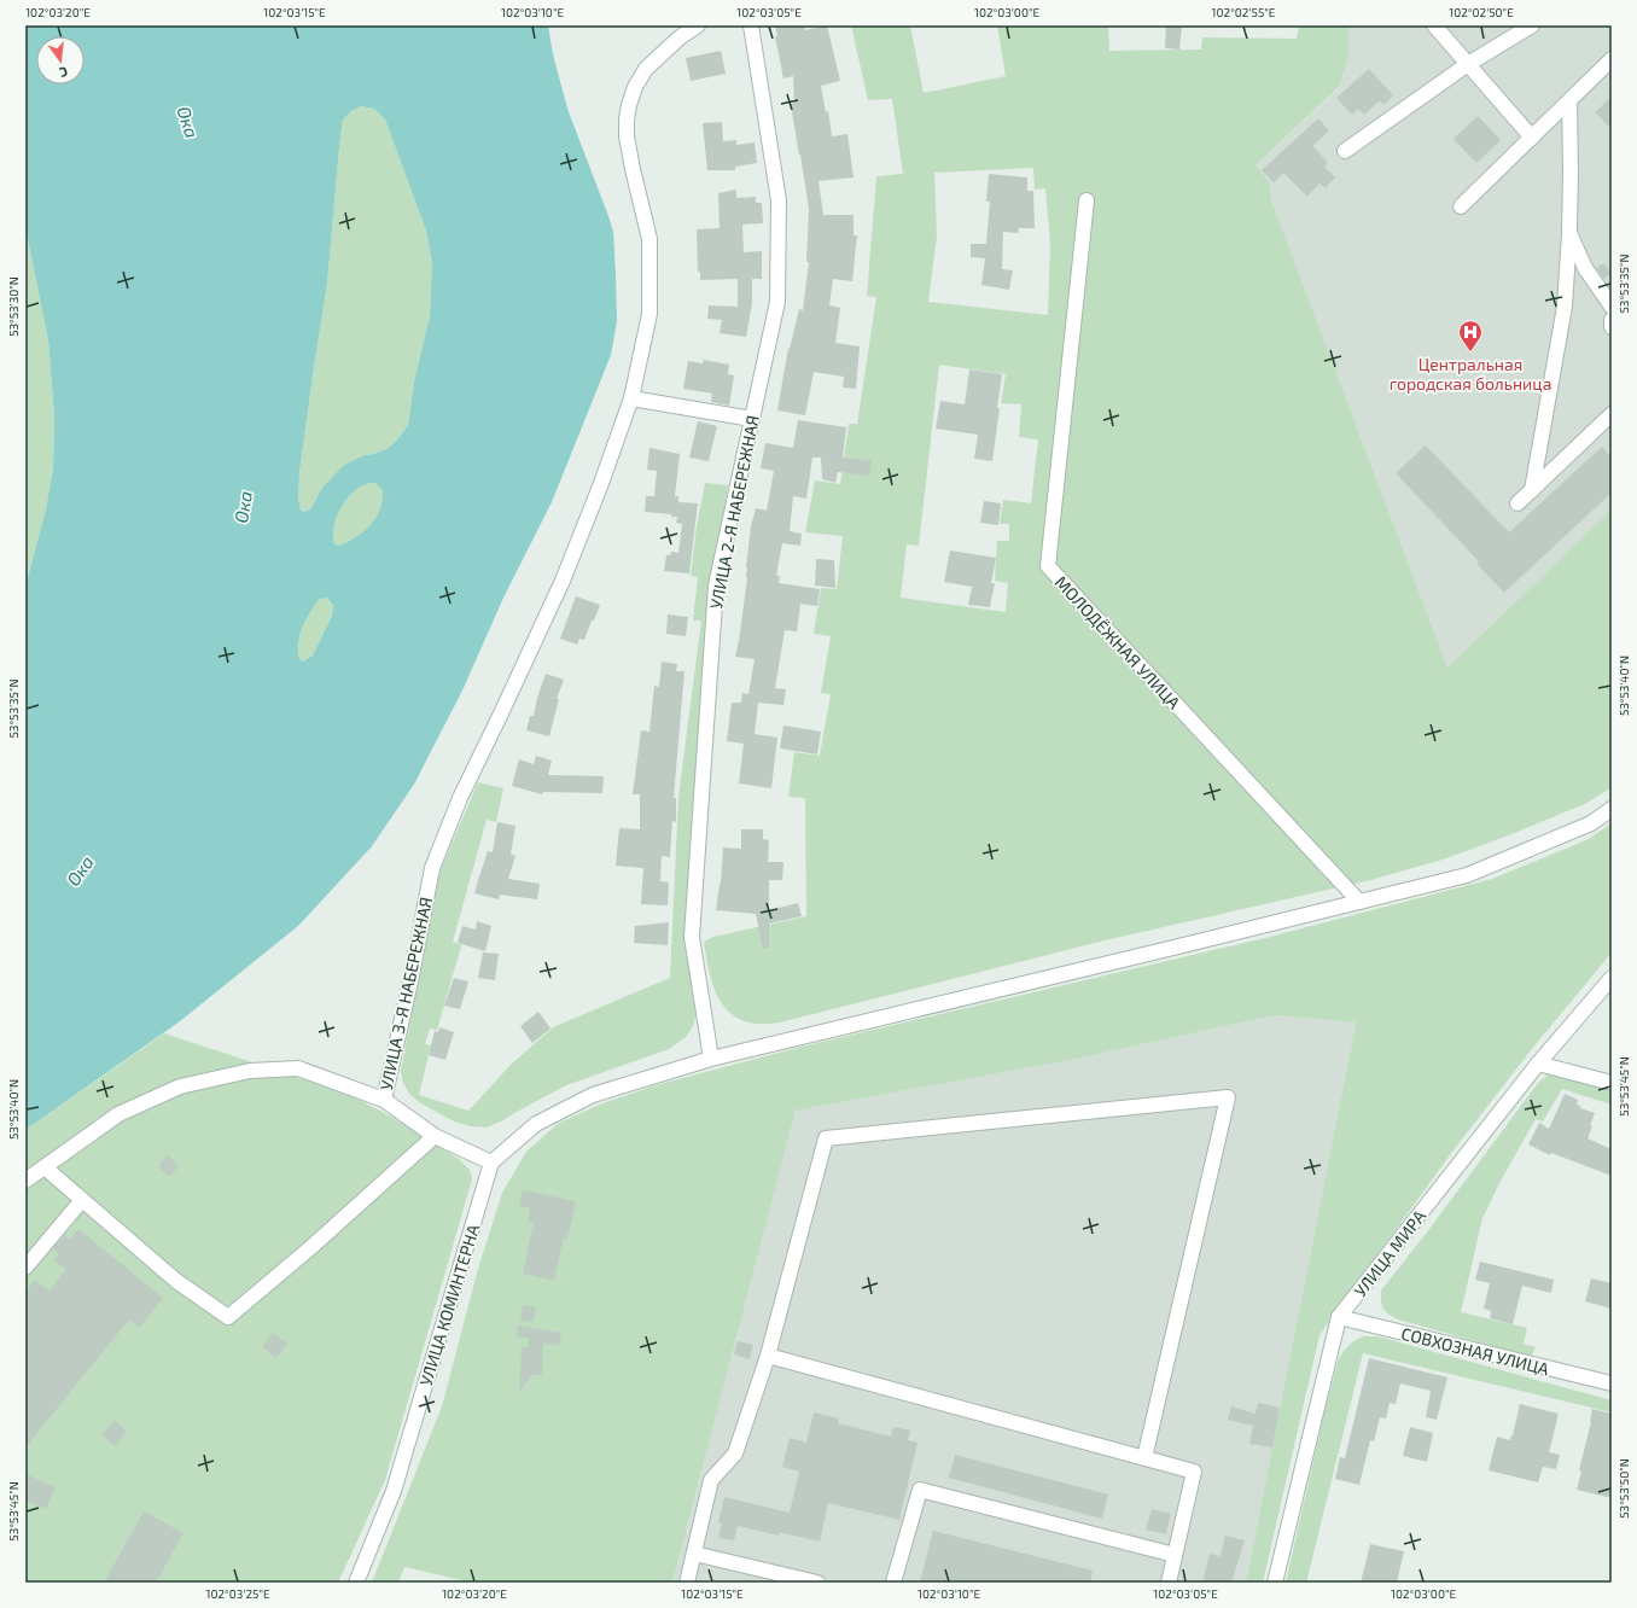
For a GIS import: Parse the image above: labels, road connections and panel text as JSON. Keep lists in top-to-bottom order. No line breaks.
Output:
{"streets":{"street":["УЛИЦА 2-Я НАБЕРЕЖНАЯ","МОЛОДЁЖНАЯ УЛИЦА","УЛИЦА 3-Я НАБЕРЕЖНАЯ","УЛИЦА МИРА","УЛИЦА КОМИНТЕРНА","СОВХОЗНАЯ УЛИЦА"]},"crossings":[["УЛИЦА МИРА","СОВХОЗНАЯ УЛИЦА"]],"water":["Ока"],"places":{"hospital":["Центральная городская больница"]},"north":"bottom","coordinates":["102°03'20\"E","102°03'15\"E","102°03'10\"E","102°03'05\"E","102°03'00\"E","102°02'55\"E","102°02'50\"E","53°53'35\"N","53°53'30\"N","53°53'40\"N","53°53'45\"N","53°53'50\"N","102°03'25\"E"]}
